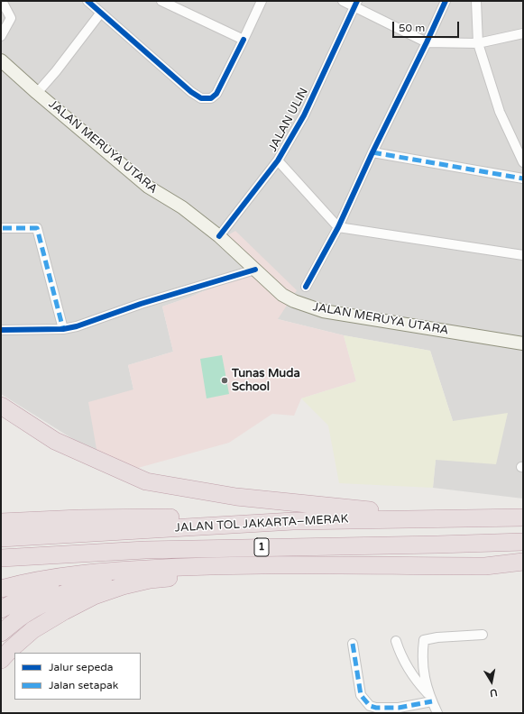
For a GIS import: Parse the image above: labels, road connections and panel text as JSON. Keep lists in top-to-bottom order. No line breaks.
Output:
{"streets":{"highway":["JALAN TOL JAKARTA–MERAK","1"],"main road":["JALAN MERUYA UTARA"],"street":["JALAN ULIN"]},"crossings":[["JALAN ULIN","JALAN MERUYA UTARA"]],"places":["Tunas Muda School"],"legend":["Jalur sepeda","Jalan setapak"],"scale_bar":"50 m","north":"bottom"}
